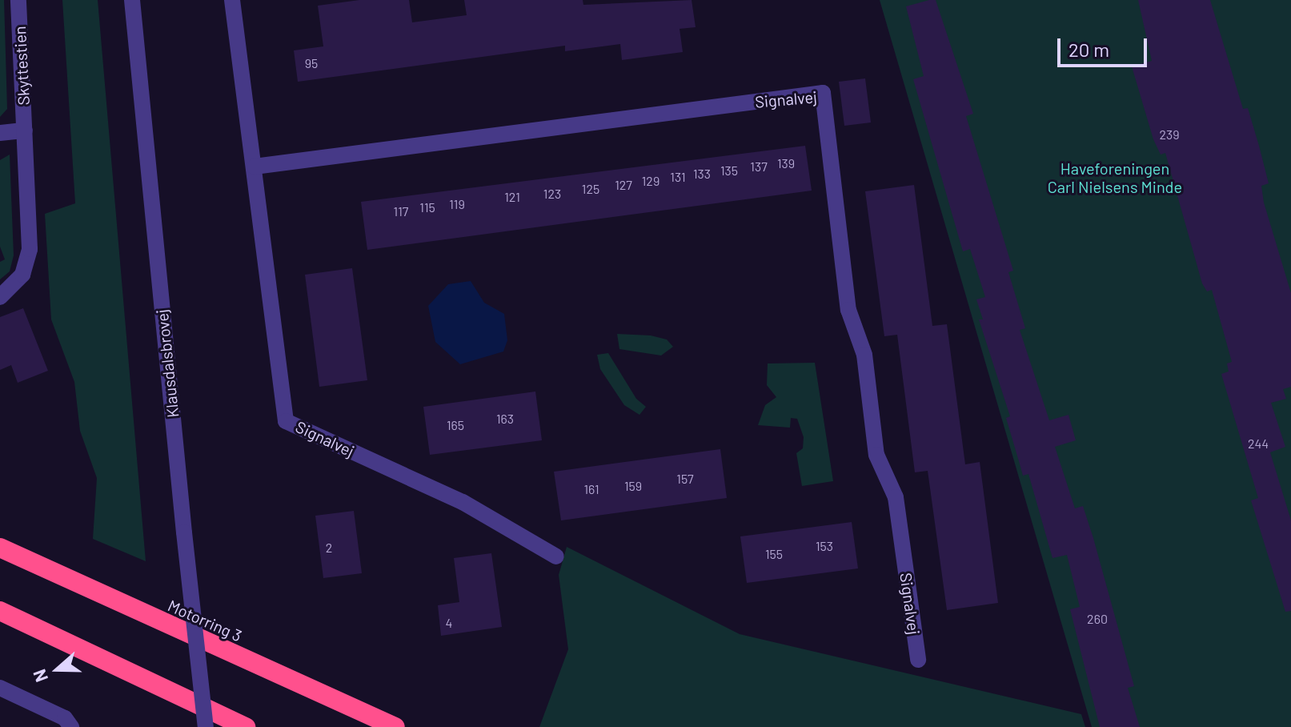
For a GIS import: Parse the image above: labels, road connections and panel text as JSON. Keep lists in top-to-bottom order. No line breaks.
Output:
{"streets":{"highway":["Motorring 3"],"street":["Skyttestien","Signalvej","Klausdalsbrovej"]},"parks":["Haveforeningen Carl Nielsens Minde"],"house_numbers":["95","239","139","137","135","133","131","129","127","125","123","121","119","115","117","163","165","244","157","159","161","153","2","155","260","4"],"scale_bar":"20 m","north":"left"}
